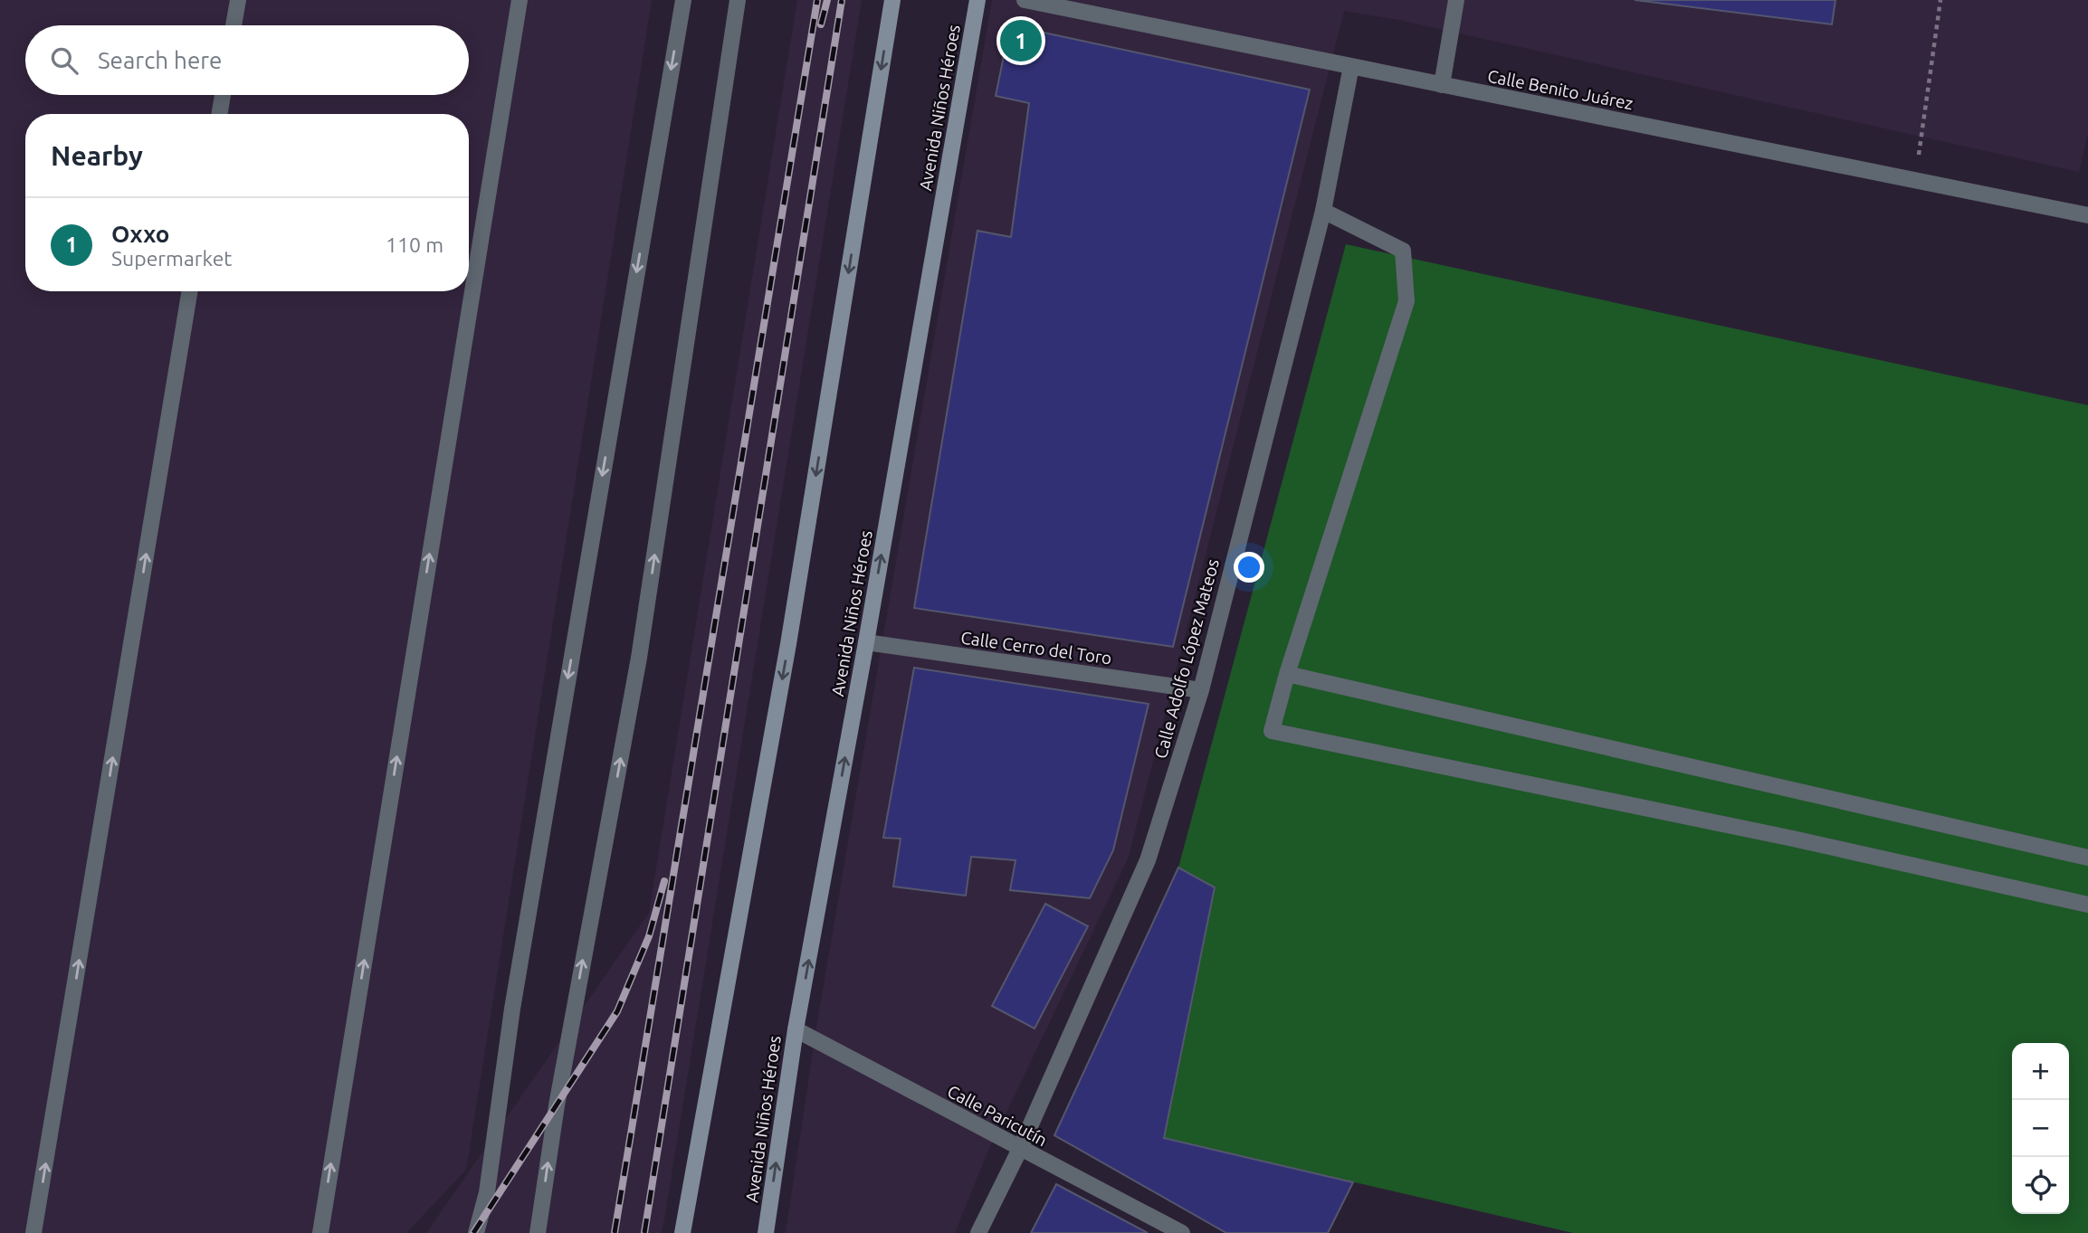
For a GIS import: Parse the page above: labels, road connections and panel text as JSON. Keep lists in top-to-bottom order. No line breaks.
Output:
{"streets":{"main road":["Avenida Niños Héroes"],"street":["Calle Benito Juárez","Calle Cerro del Toro","Calle Adolfo López Mateos","Calle Paricutín"]},"crossings":[["Calle Benito Juárez","Calle Adolfo López Mateos"],["Avenida Niños Héroes","Calle Cerro del Toro"],["Avenida Niños Héroes","Calle Paricutín"],["Calle Cerro del Toro","Calle Adolfo López Mateos"],["Calle Adolfo López Mateos","Calle Paricutín"]],"page":{"pins":"1","search":"Search here","heading":"Nearby","list":[{"mark":"1","name":"Oxxo","note":"Supermarket","value":"110 m"}],"map_buttons":["+","−"]}}
